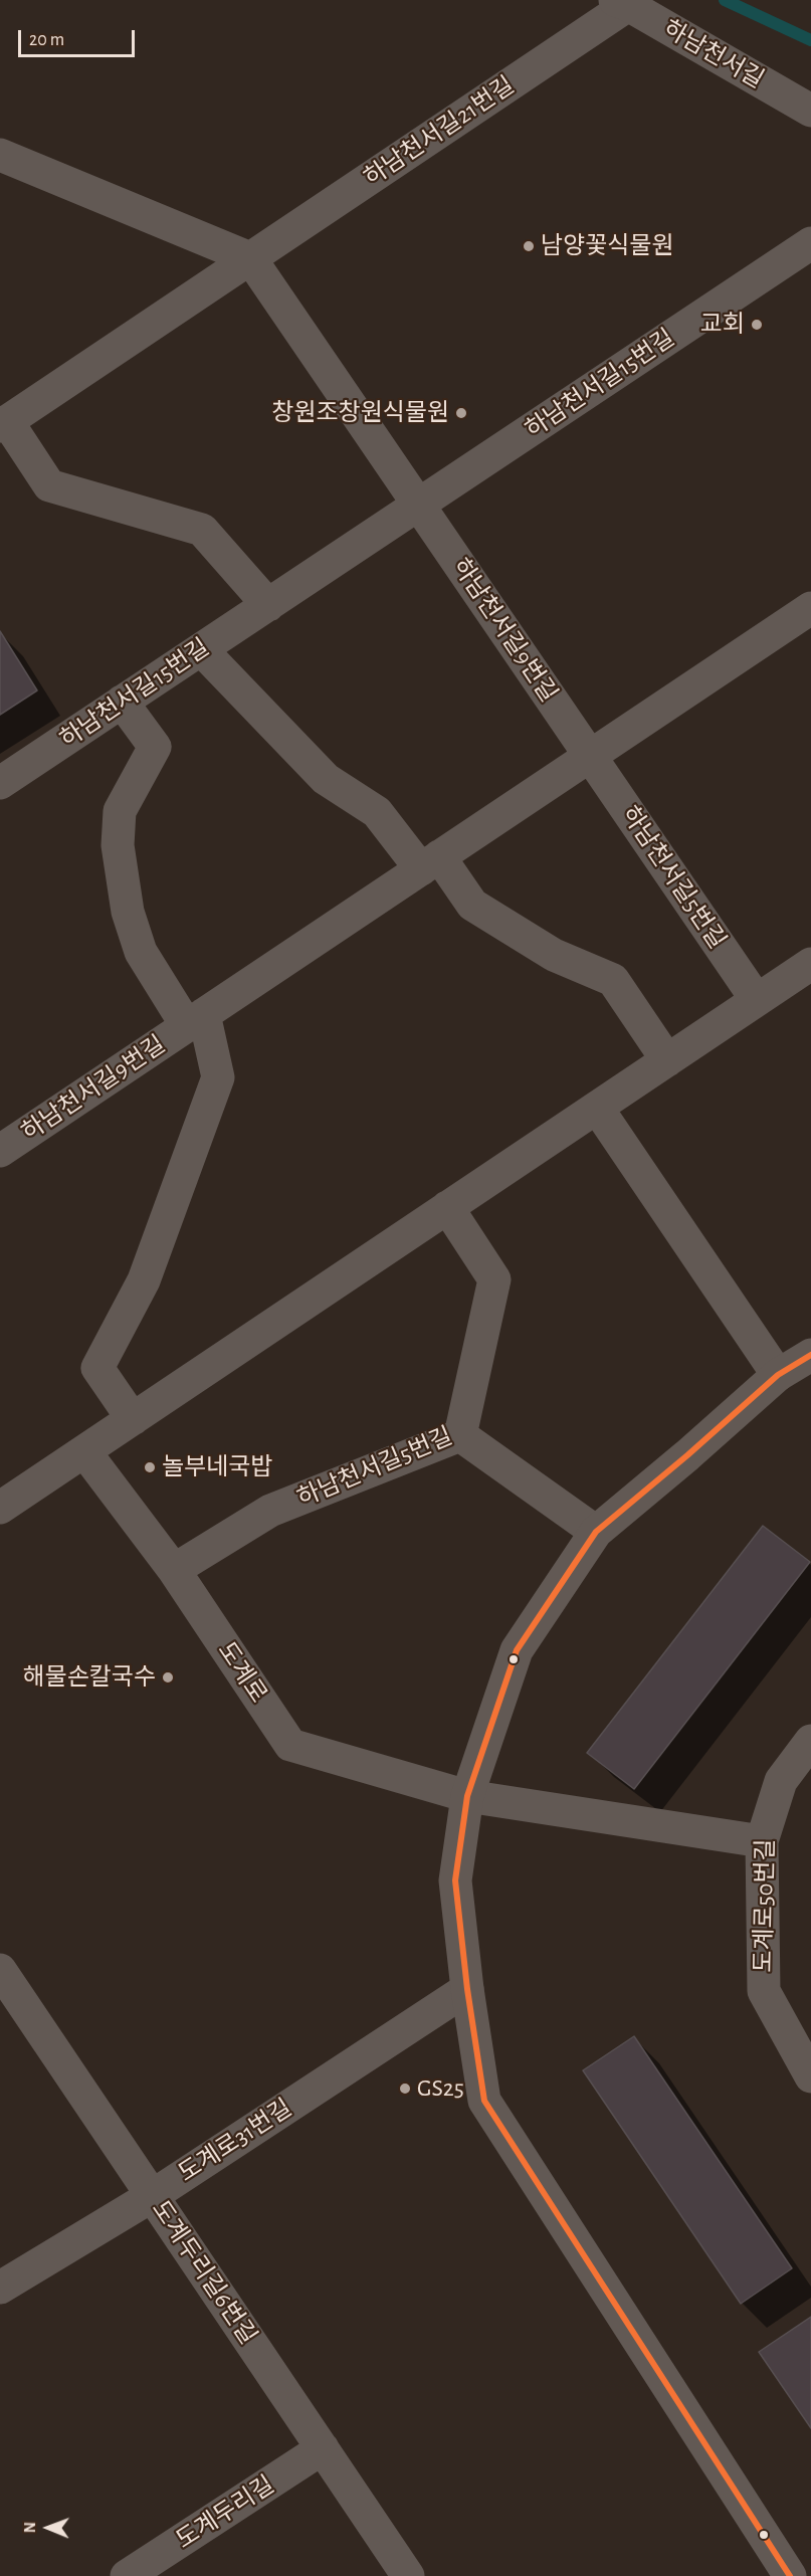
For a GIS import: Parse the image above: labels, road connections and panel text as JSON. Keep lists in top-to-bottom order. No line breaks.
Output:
{"streets":{"street":["하남천서길","하남천서길21번길","하남천서길15번길","하남천서길9번길","하남천서길5번길","도계로","도계로50번길","도계로31번길","도계두리길6번길","도계두리길"]},"crossings":[["하남천서길","하남천서길21번길"],["하남천서길15번길","하남천서길9번길"],["하남천서길9번길","하남천서길5번길"],["하남천서길5번길","도계로"],["도계로","도계로50번길"],["도계로31번길","도계두리길6번길"],["도계두리길6번길","도계두리길"]],"places":["남양꽃식물원","교회","창원조창원식물원","놀부네국밥","해물손칼국수","GS25"],"scale_bar":"20 m","north":"left"}
